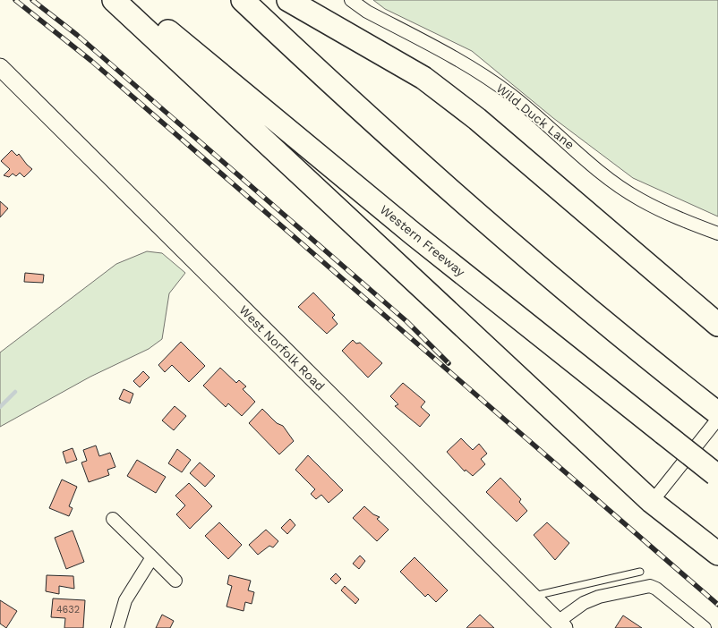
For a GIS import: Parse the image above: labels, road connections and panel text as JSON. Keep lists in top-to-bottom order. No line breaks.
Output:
{"streets":{"highway":["Western Freeway"],"street":["Wild Duck Lane","West Norfolk Road"]},"house_numbers":["4632"]}
